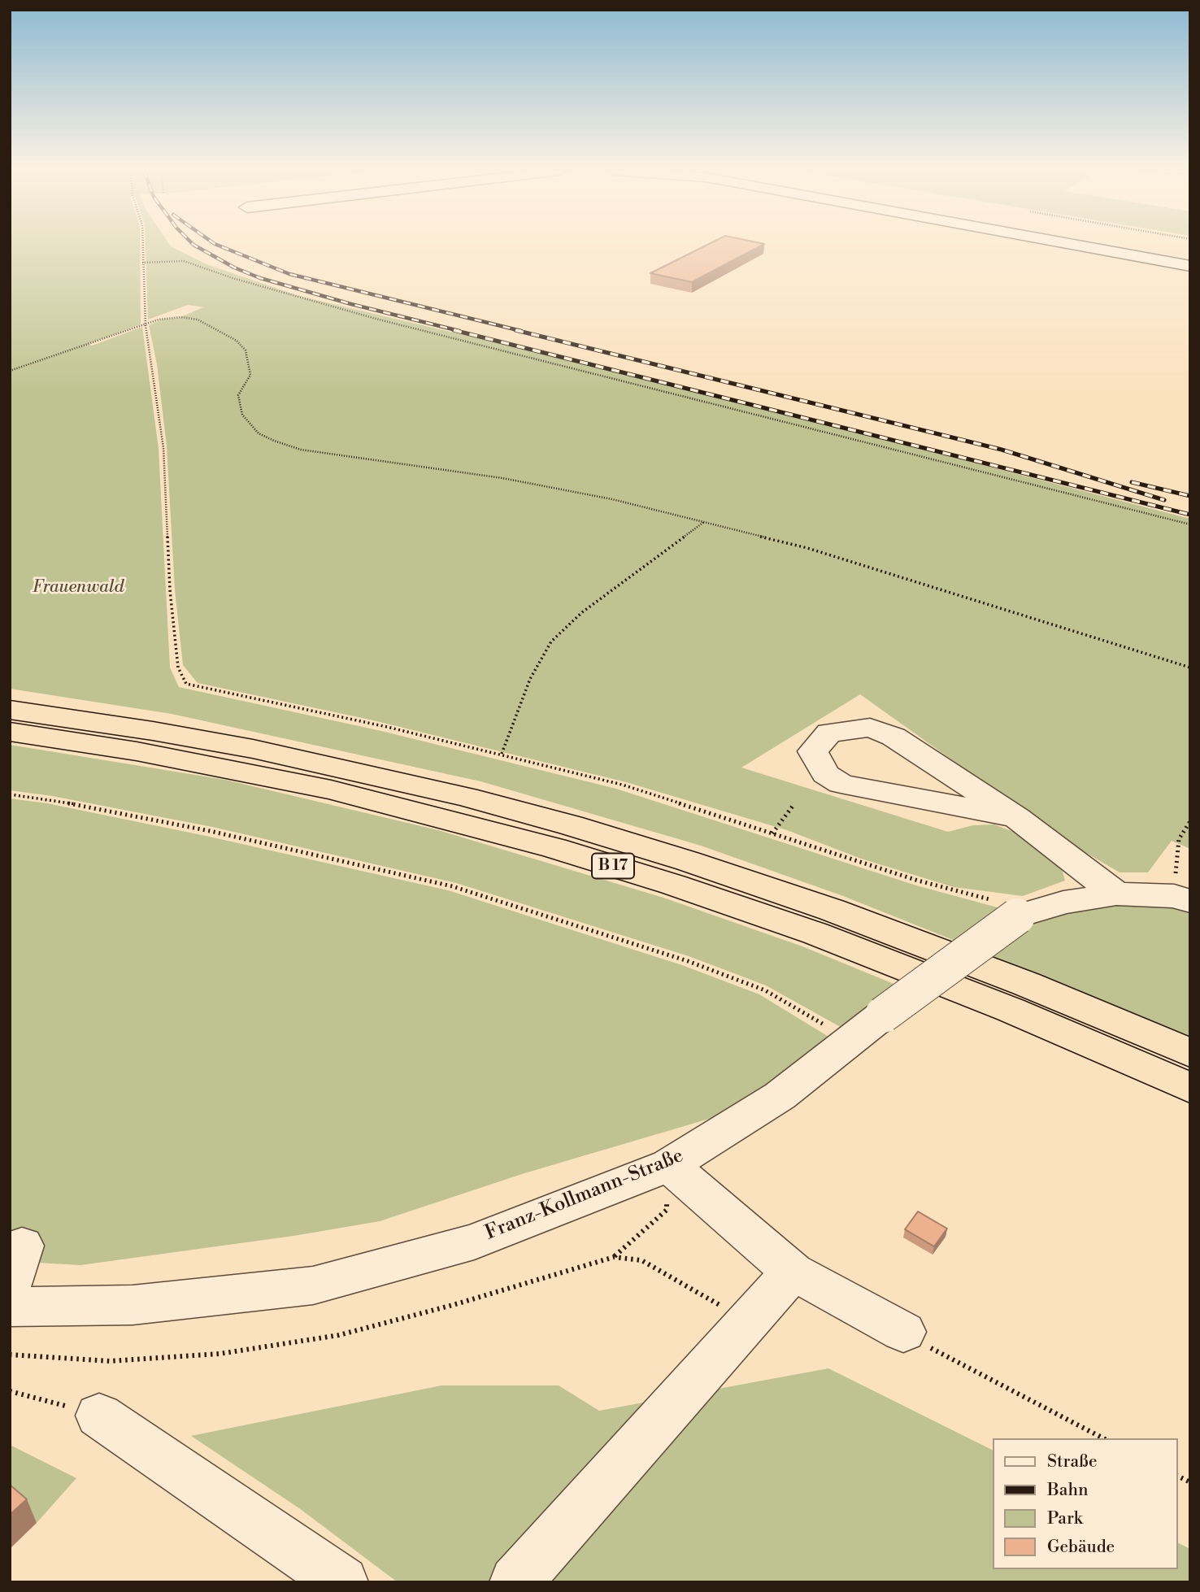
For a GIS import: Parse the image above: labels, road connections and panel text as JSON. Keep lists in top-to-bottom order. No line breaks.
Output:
{"streets":{"highway":["B 17"],"street":["Franz-Kollmann-Straße"]},"parks":["Frauenwald"],"legend":["Straße","Bahn","Park","Gebäude"]}
